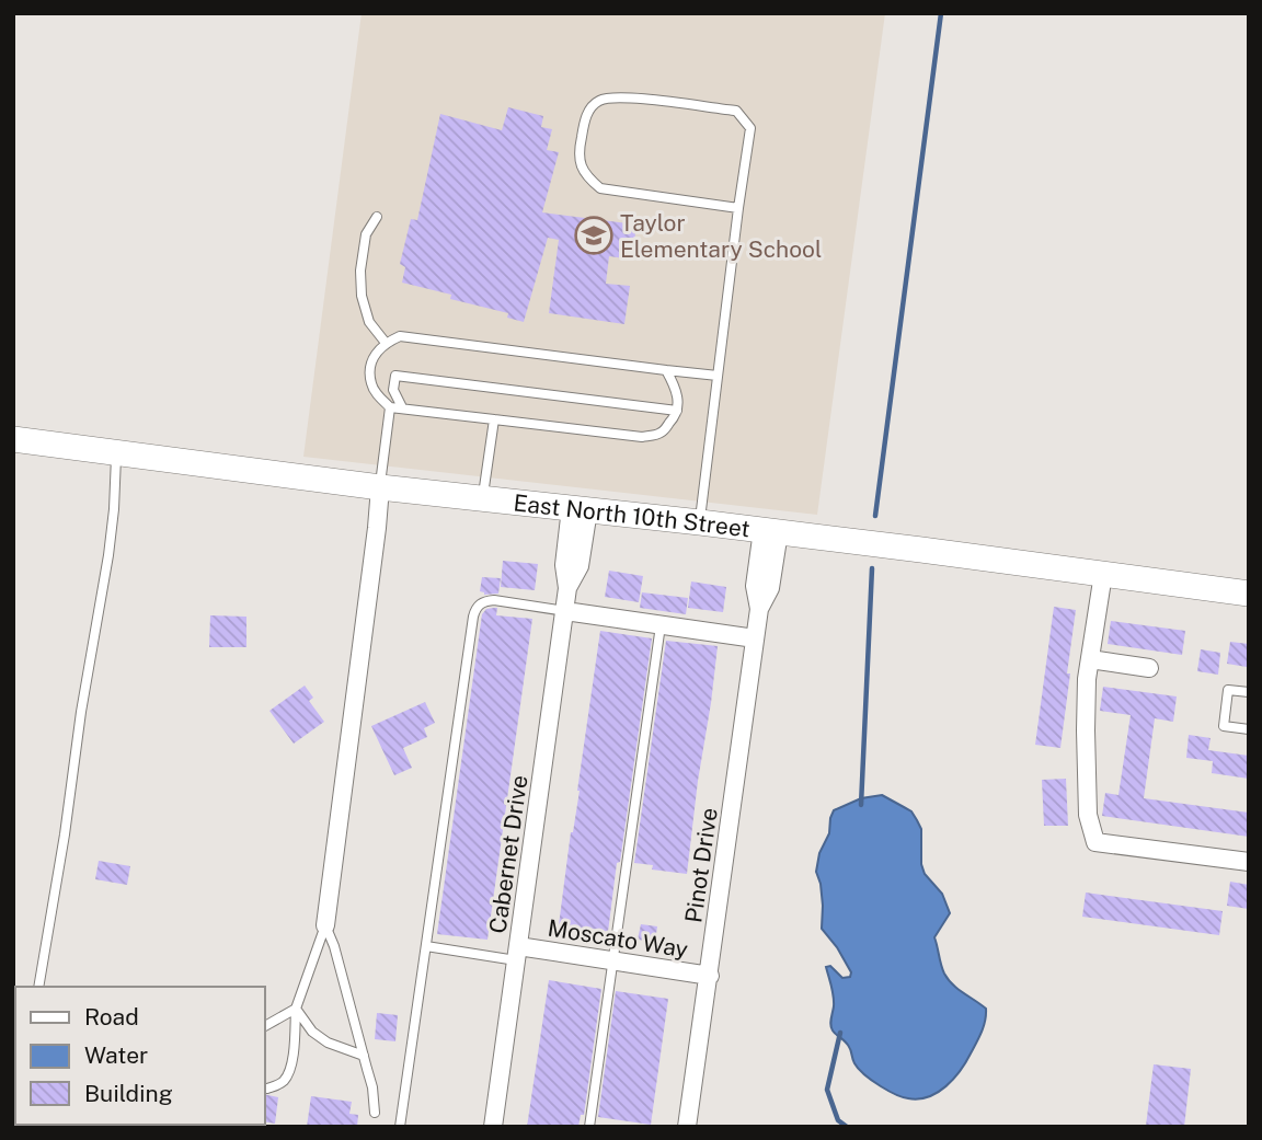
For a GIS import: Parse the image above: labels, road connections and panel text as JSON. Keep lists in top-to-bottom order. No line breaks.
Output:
{"streets":{"main road":["East North 10th Street"],"street":["Cabernet Drive","Pinot Drive","Moscato Way"]},"crossings":[["East North 10th Street","Cabernet Drive"],["East North 10th Street","Pinot Drive"],["Cabernet Drive","Moscato Way"],["Pinot Drive","Moscato Way"]],"places":{"school or university":["Taylor Elementary School"]},"legend":["Road","Water","Building"]}
